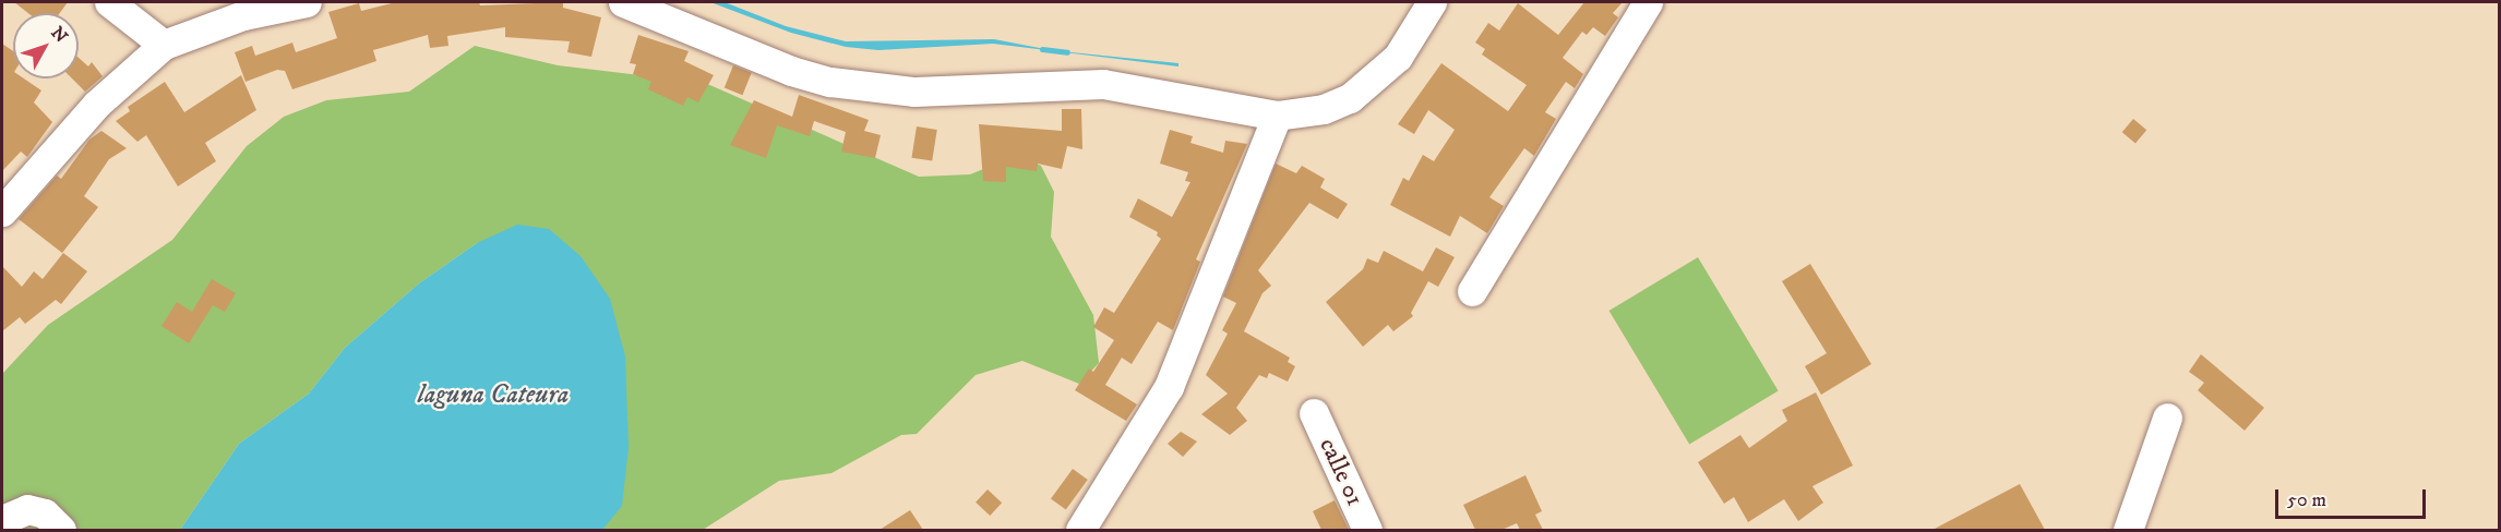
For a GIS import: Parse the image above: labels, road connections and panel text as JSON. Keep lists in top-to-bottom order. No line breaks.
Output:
{"streets":{"street":["calle 01"]},"water":["laguna Cateura"],"scale_bar":"50 m","north":"top right"}
